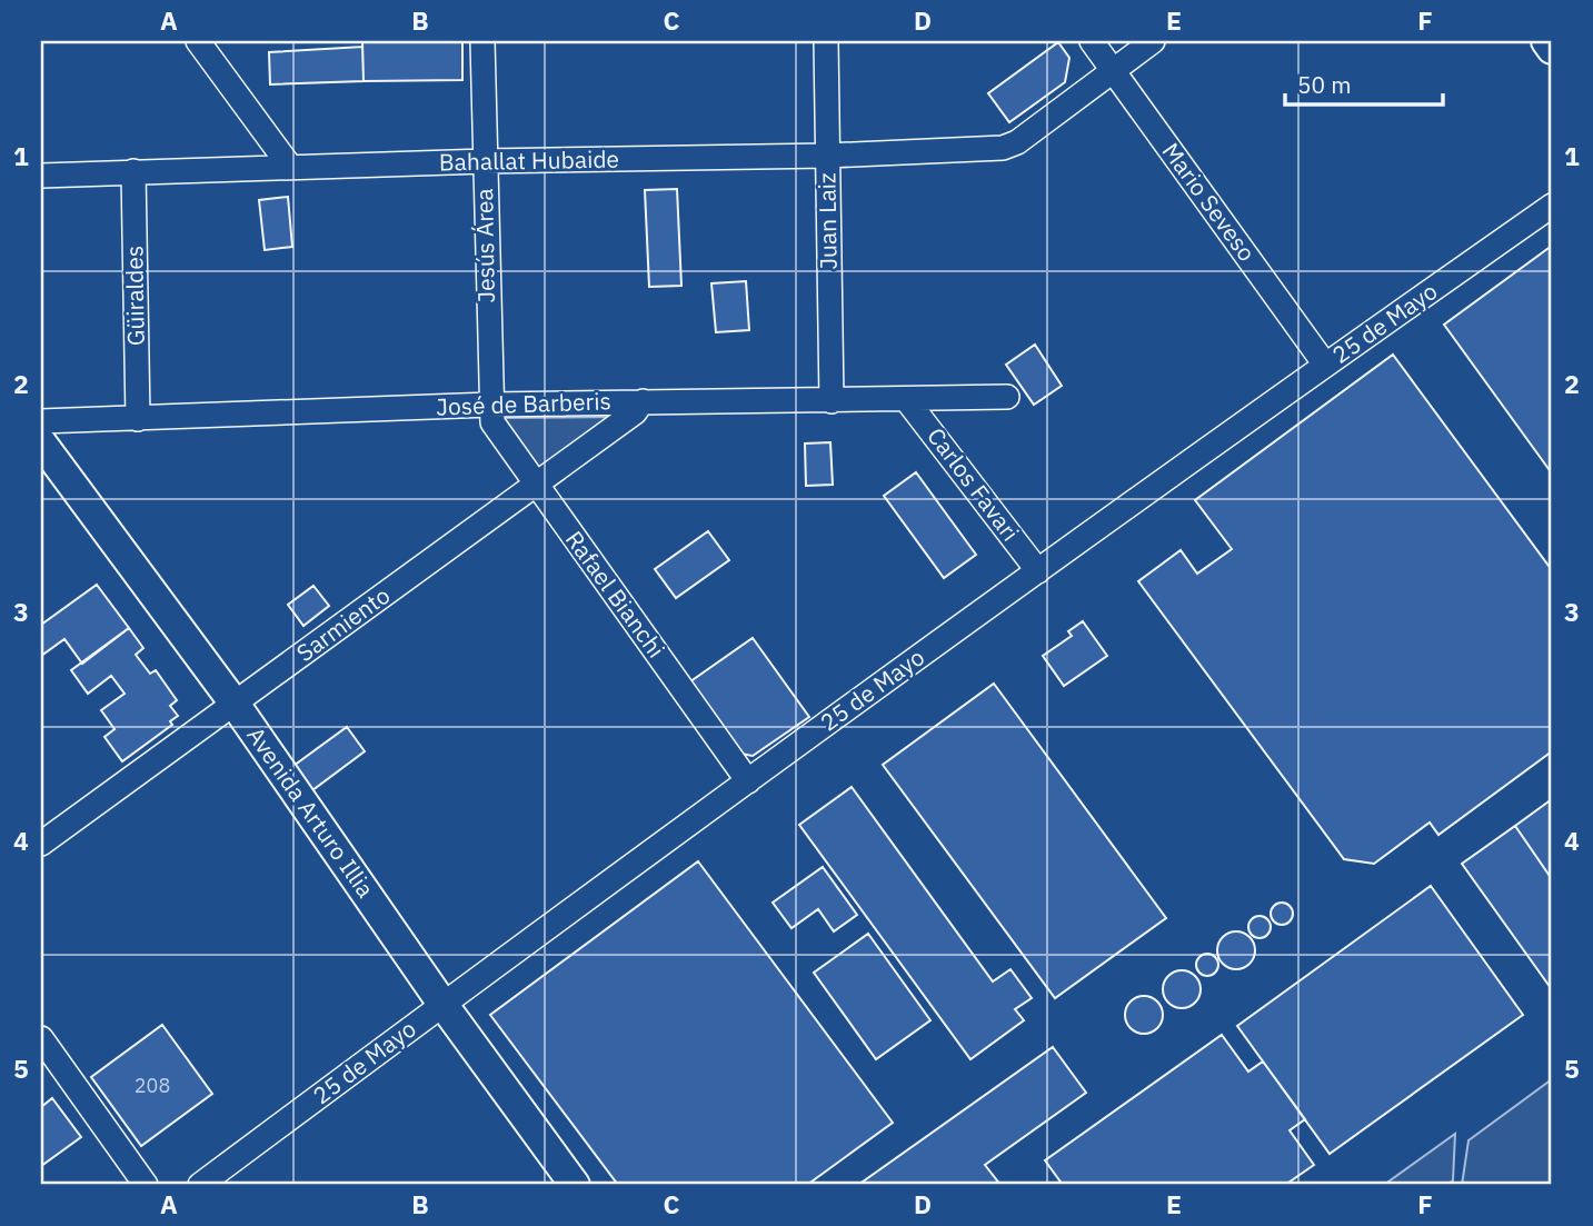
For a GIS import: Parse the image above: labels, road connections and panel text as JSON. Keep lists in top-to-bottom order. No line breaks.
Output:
{"streets":{"main road":["Avenida Arturo Illia"],"street":["Bahallat Hubaide","Mario Seveso","Juan Laiz","Jesús Área","Güiraldes","25 de Mayo","José de Barberis","Carlos Favari","Rafael Bianchi","Sarmiento"]},"crossings":[["Bahallat Hubaide","Mario Seveso"],["Bahallat Hubaide","Juan Laiz"],["Bahallat Hubaide","Jesús Área"],["Bahallat Hubaide","Güiraldes"],["Mario Seveso","25 de Mayo"],["Juan Laiz","José de Barberis"],["Jesús Área","José de Barberis"],["Jesús Área","Rafael Bianchi"],["Güiraldes","José de Barberis"],["25 de Mayo","Carlos Favari"],["25 de Mayo","Rafael Bianchi"],["25 de Mayo","Avenida Arturo Illia"],["José de Barberis","Carlos Favari"],["José de Barberis","Rafael Bianchi"],["José de Barberis","Sarmiento"],["Rafael Bianchi","Sarmiento"],["Sarmiento","Avenida Arturo Illia"]],"house_numbers":["208"],"scale_bar":"50 m","grid":{"columns":["A","B","C","D","E","F"],"rows":["1","2","3","4","5"]}}
